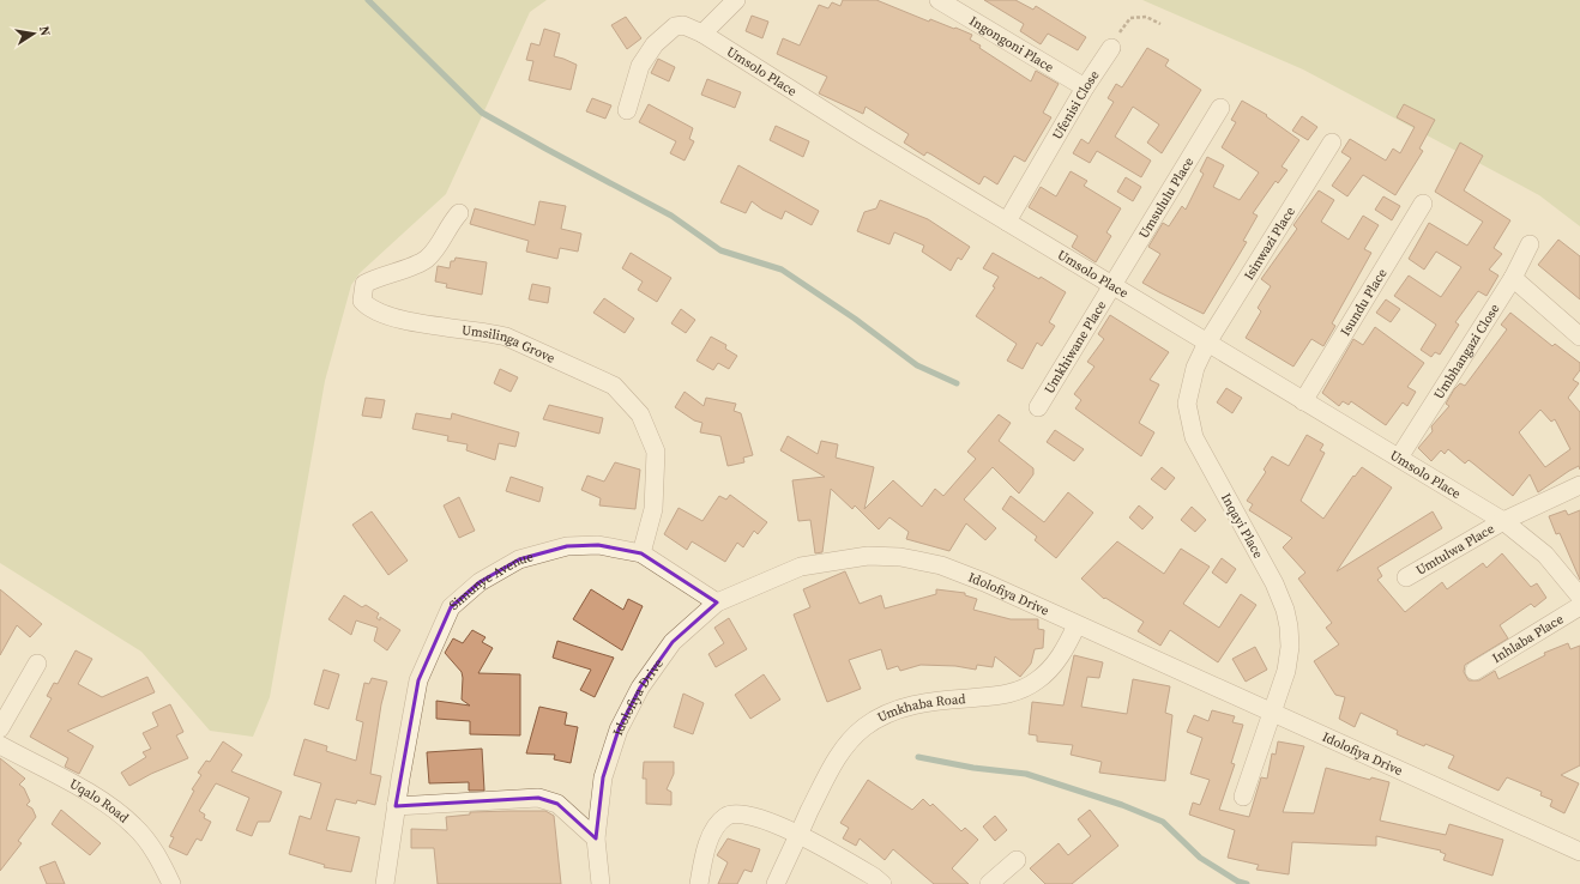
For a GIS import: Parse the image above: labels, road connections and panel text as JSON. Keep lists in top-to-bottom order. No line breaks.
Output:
{"streets":{"street":["Ingongoni Place","Umsolo Place","Ufenisi Close","Umsululu Place","Isinwazi Place","Isundu Place","Umsilinga Grove","Umkhiwane Place","Umbhangazi Close","Inqayi Place","Umtulwa Place","Simunye Avenue","Idolofiya Drive","Inhlaba Place","Umkhaba Road","Uqalo Road"]},"crossings":[["Ingongoni Place","Ufenisi Close"],["Umsolo Place","Ufenisi Close"],["Umsolo Place","Umsululu Place"],["Umsolo Place","Isinwazi Place"],["Umsolo Place","Isundu Place"],["Umsolo Place","Umkhiwane Place"],["Umsolo Place","Umbhangazi Close"],["Umsolo Place","Inqayi Place"],["Umsolo Place","Umtulwa Place"],["Umsululu Place","Umkhiwane Place"],["Isinwazi Place","Inqayi Place"],["Umsilinga Grove","Simunye Avenue"],["Inqayi Place","Idolofiya Drive"],["Simunye Avenue","Idolofiya Drive"],["Idolofiya Drive","Umkhaba Road"]],"north":"right"}
